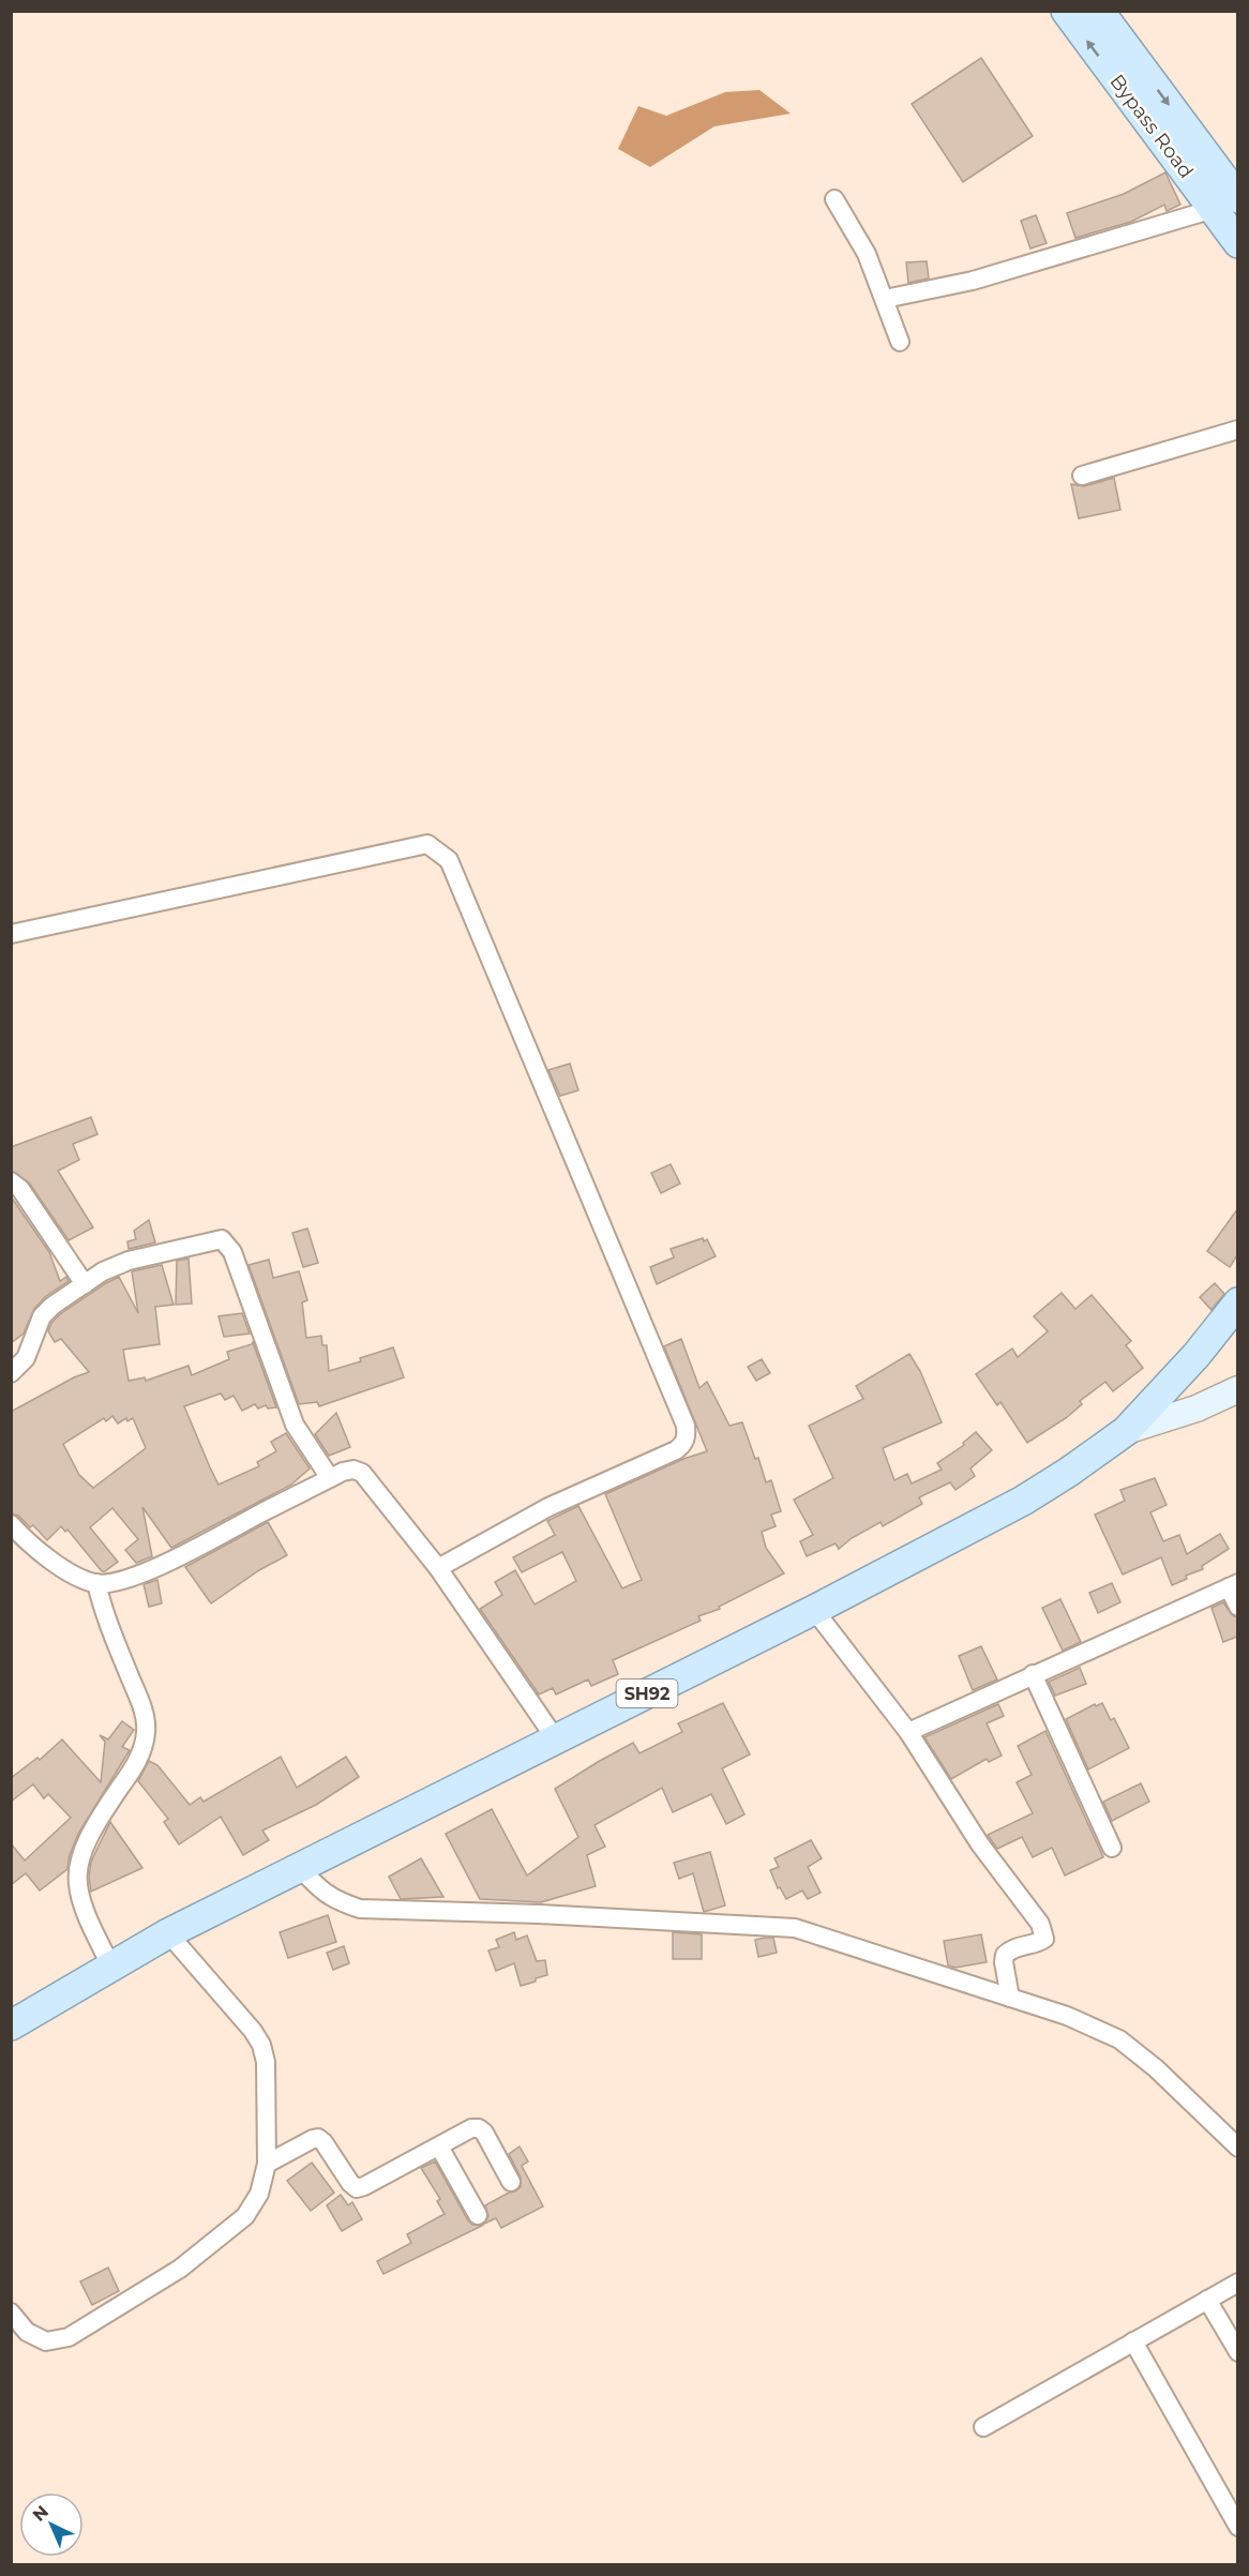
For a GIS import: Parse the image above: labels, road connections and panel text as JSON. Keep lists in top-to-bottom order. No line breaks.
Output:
{"streets":{"main road":["Bypass Road","SH92"]},"north":"top left"}
